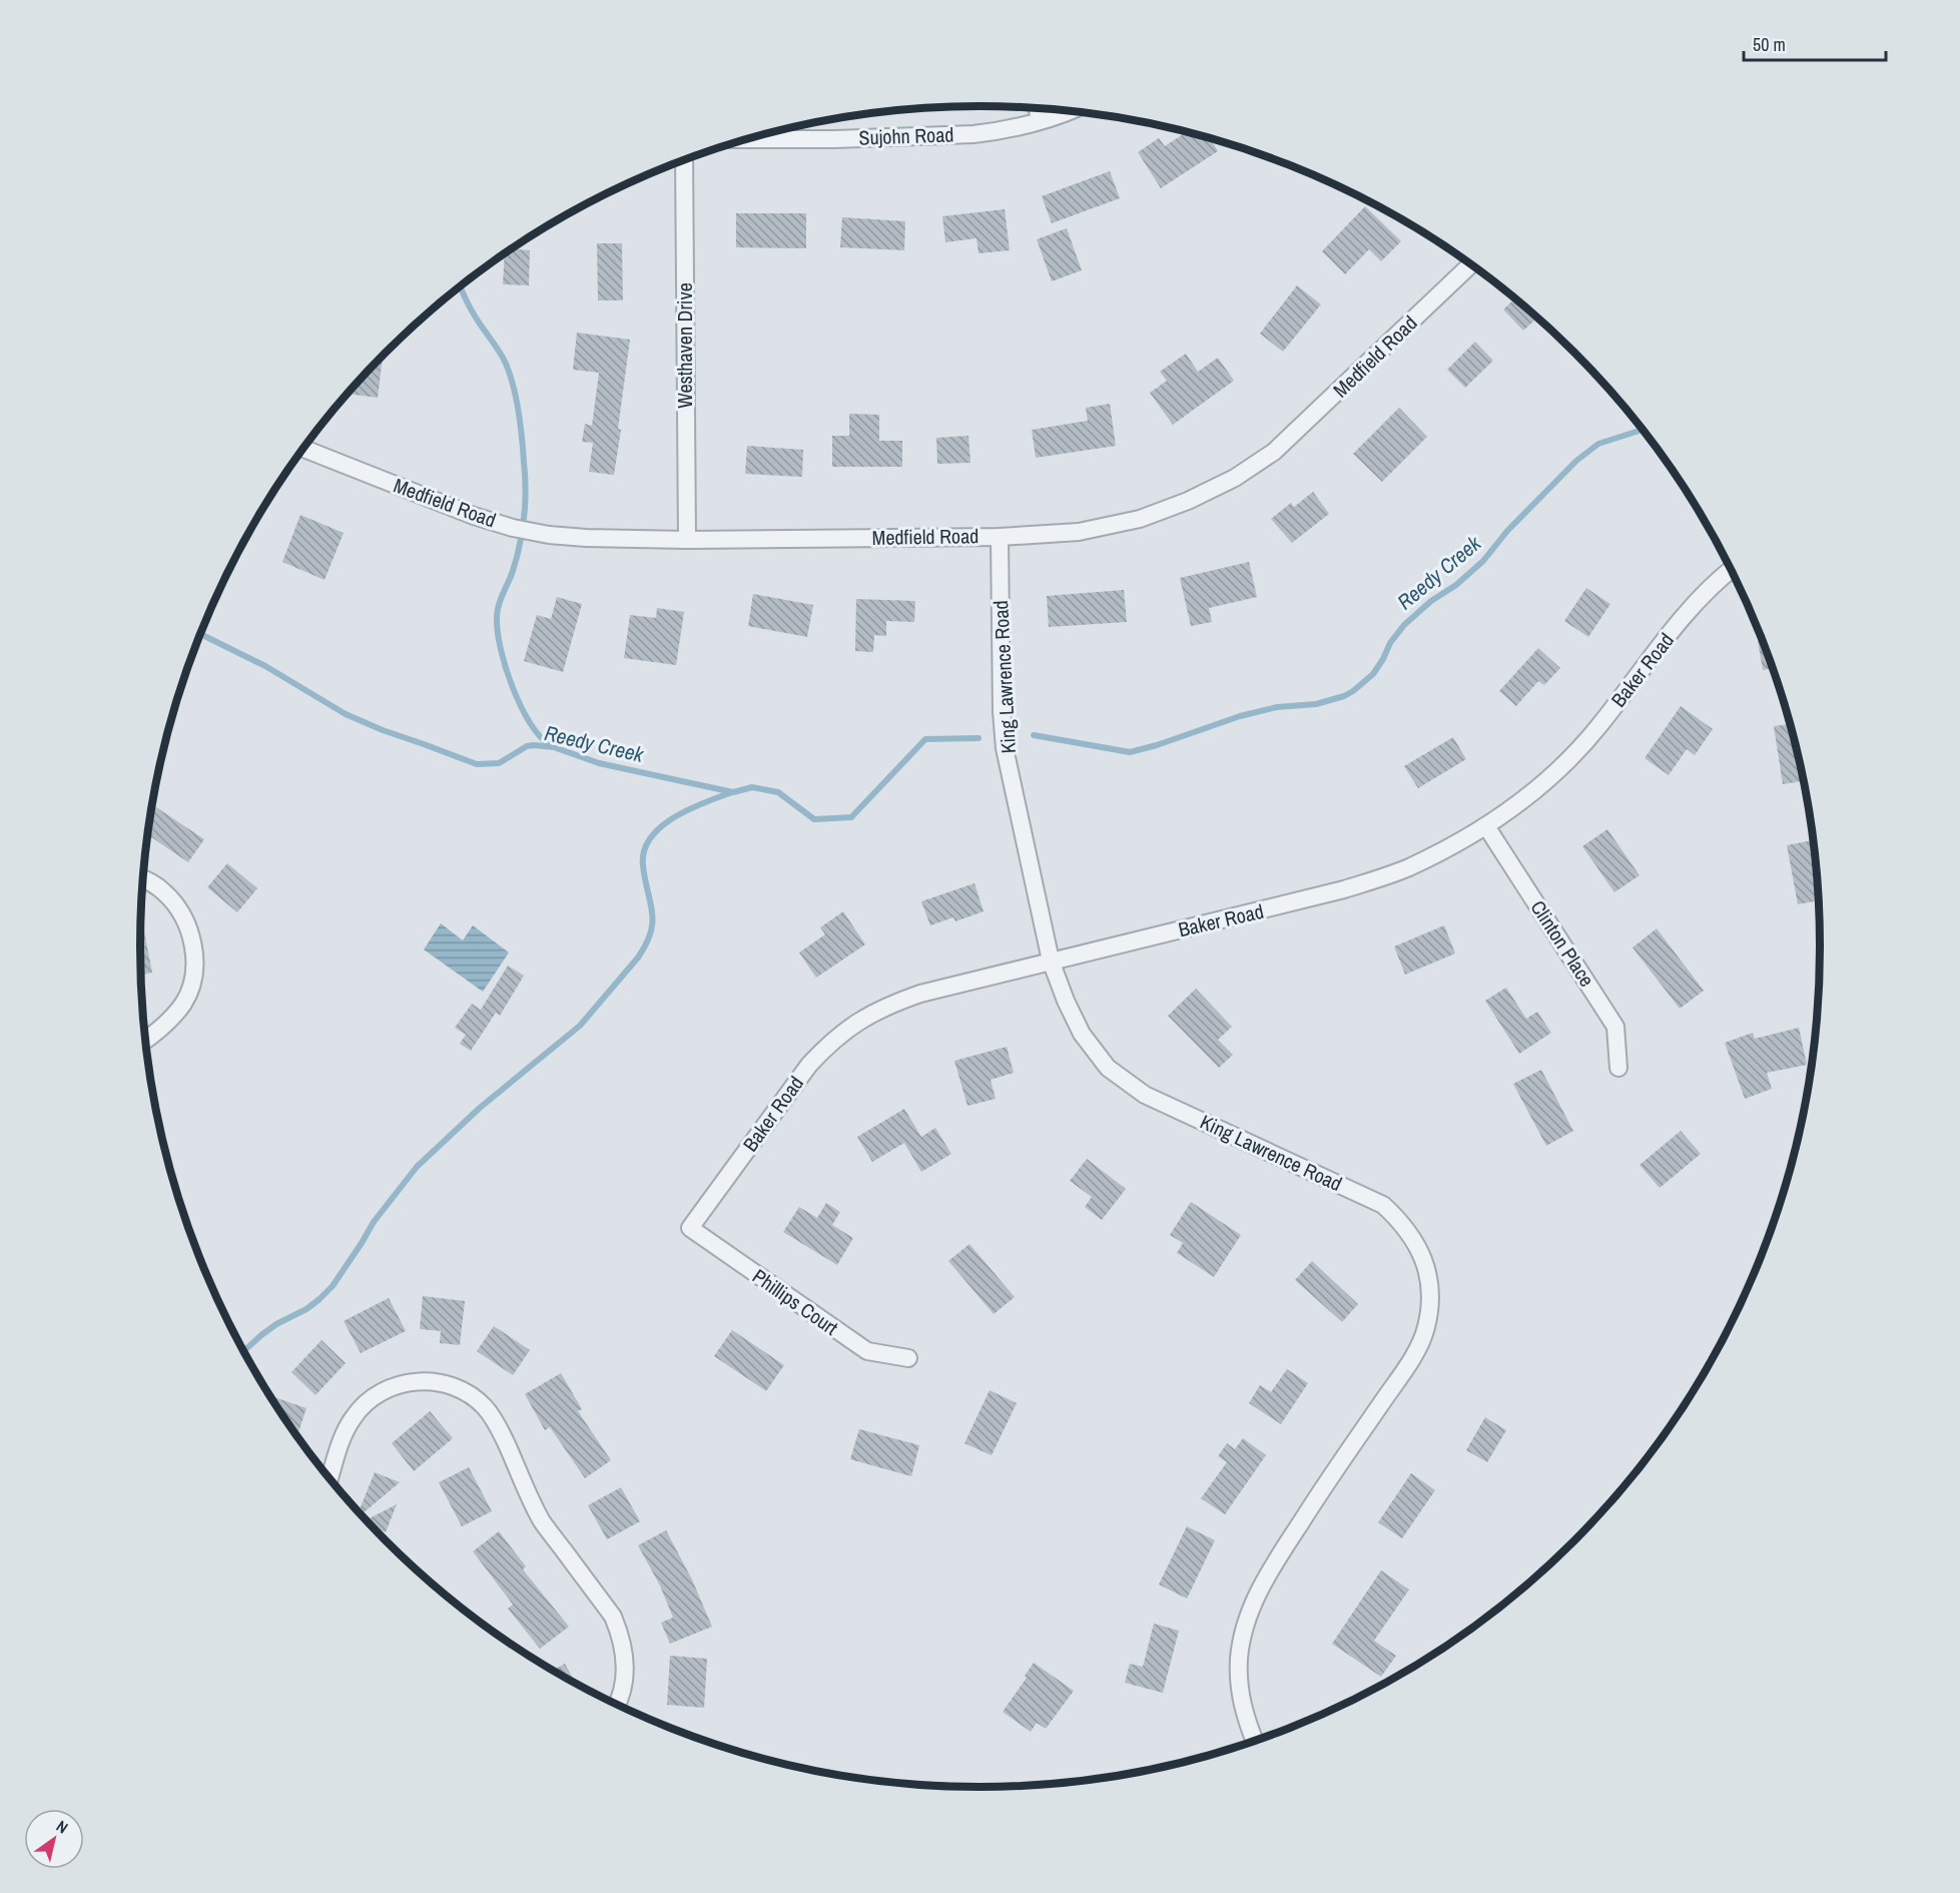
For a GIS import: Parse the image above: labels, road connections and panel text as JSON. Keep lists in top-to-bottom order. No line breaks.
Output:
{"streets":{"street":["Sujohn Road","Westhaven Drive","Medfield Road","Baker Road","King Lawrence Road","Clinton Place","Phillips Court"]},"crossings":[["Westhaven Drive","Medfield Road"],["Medfield Road","King Lawrence Road"],["Baker Road","King Lawrence Road"],["Baker Road","Clinton Place"],["Baker Road","Phillips Court"]],"water":["Reedy Creek"],"scale_bar":"50 m","north":"top right"}
